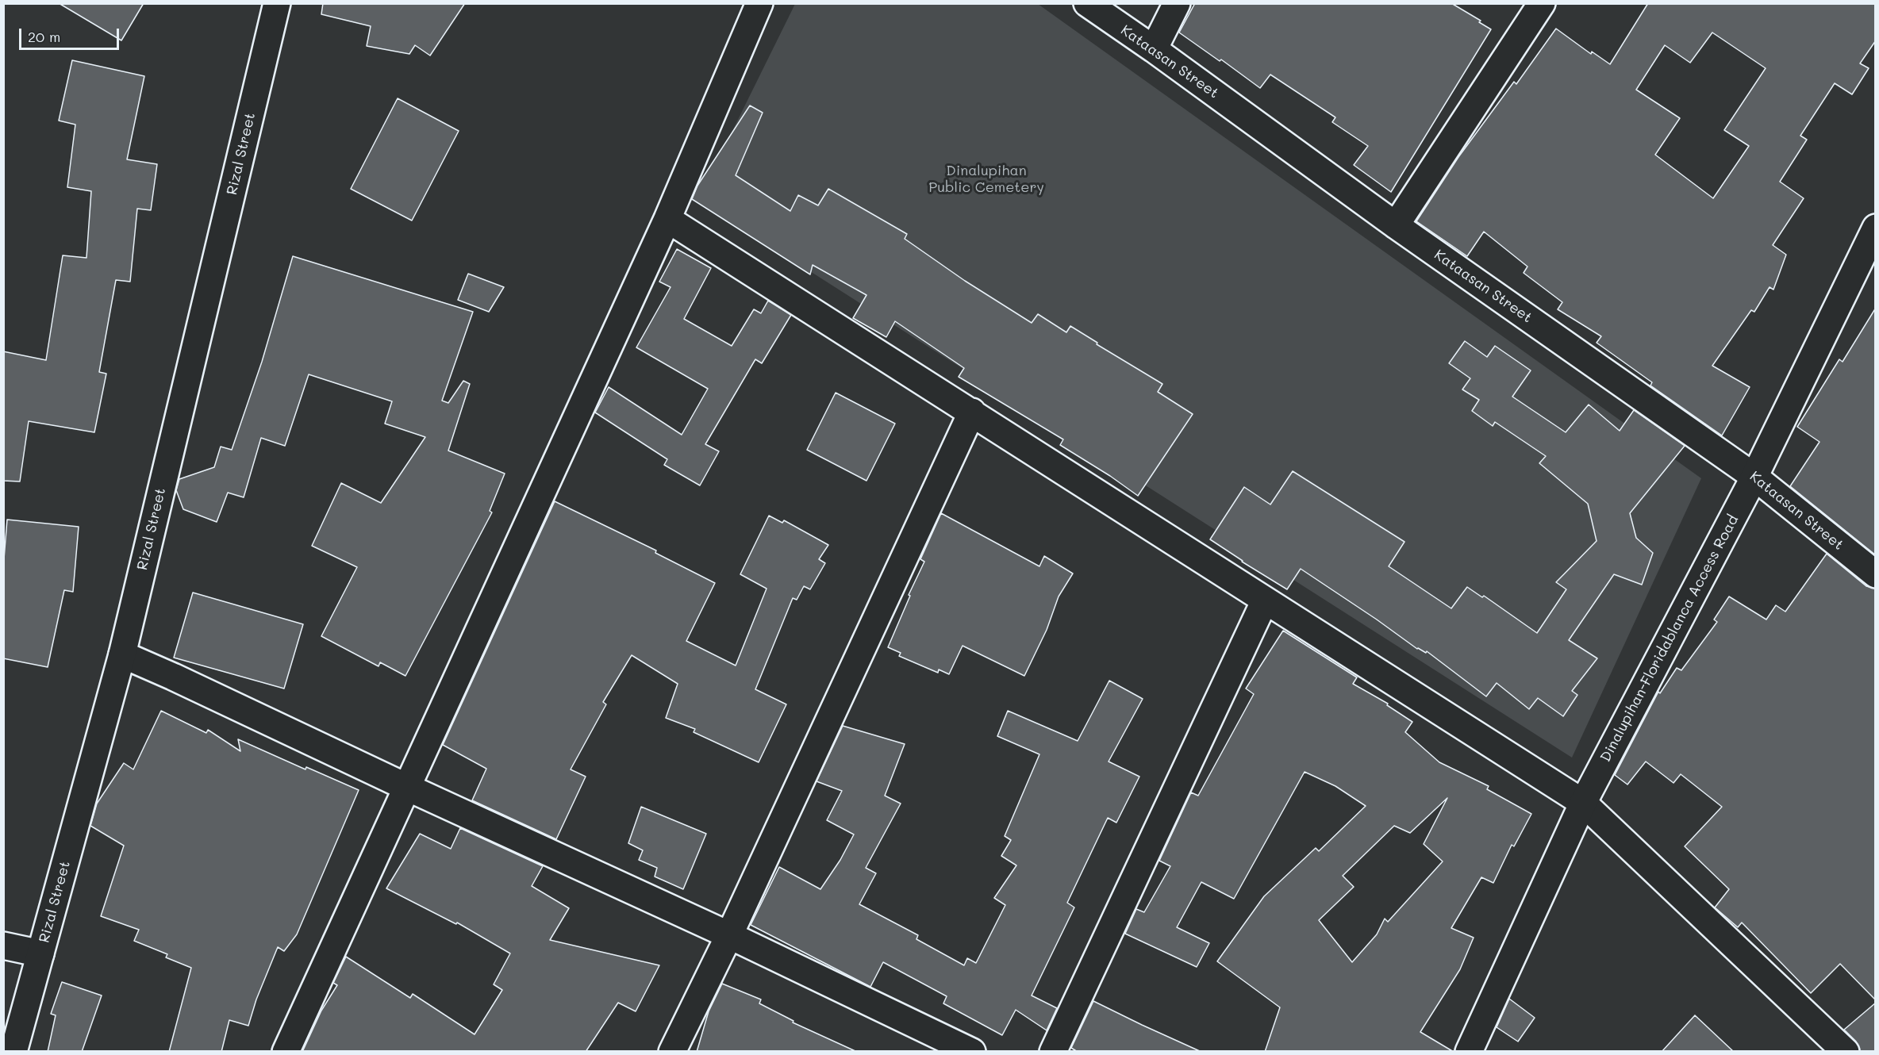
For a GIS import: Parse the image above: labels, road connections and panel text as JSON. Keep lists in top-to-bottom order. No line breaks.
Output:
{"streets":{"street":["Kataasan Street","Rizal Street","Dinalupihan-Floridablanca Access Road"]},"crossings":[["Kataasan Street","Dinalupihan-Floridablanca Access Road"]],"parks":["Dinalupihan Public Cemetery"],"scale_bar":"20 m"}
